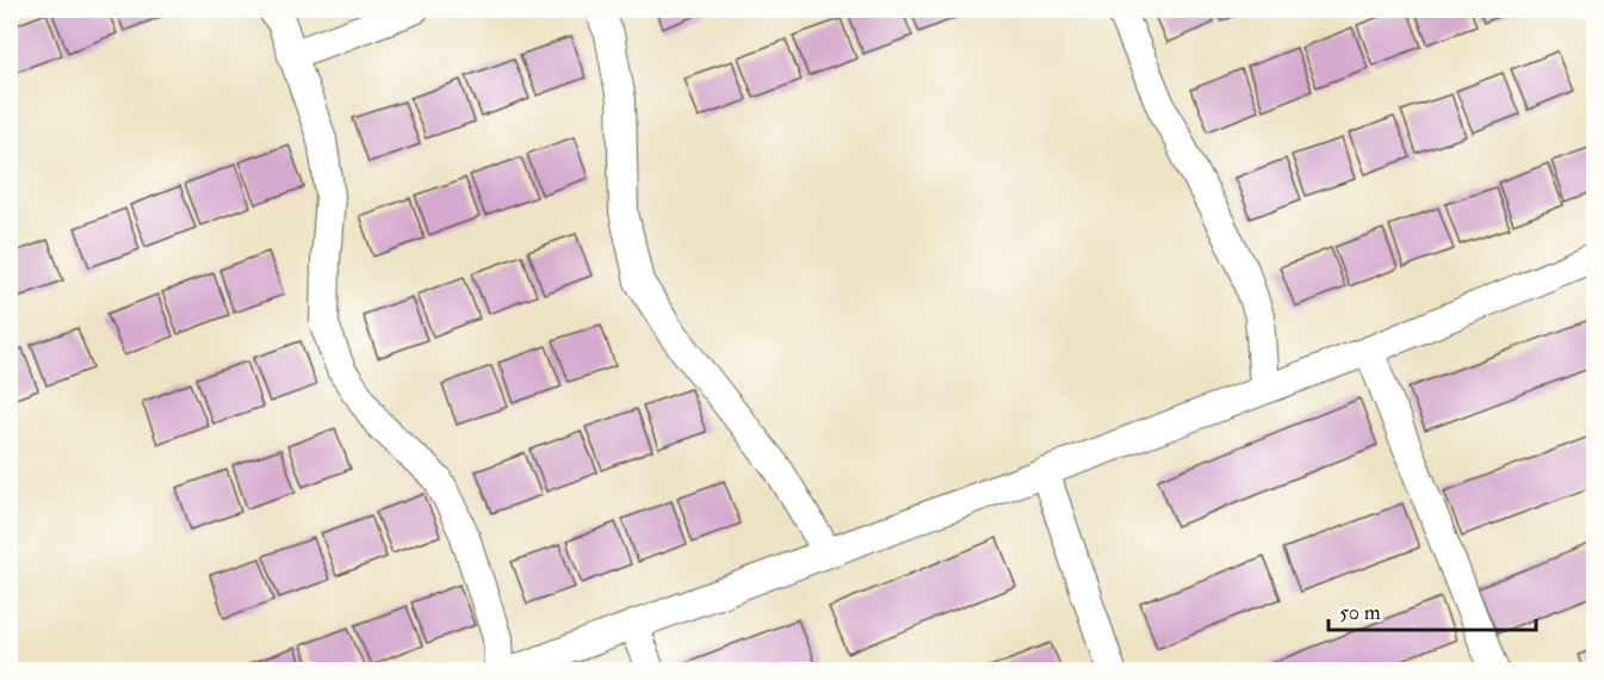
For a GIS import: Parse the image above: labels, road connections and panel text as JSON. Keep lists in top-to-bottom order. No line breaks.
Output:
{"scale_bar":"50 m"}
